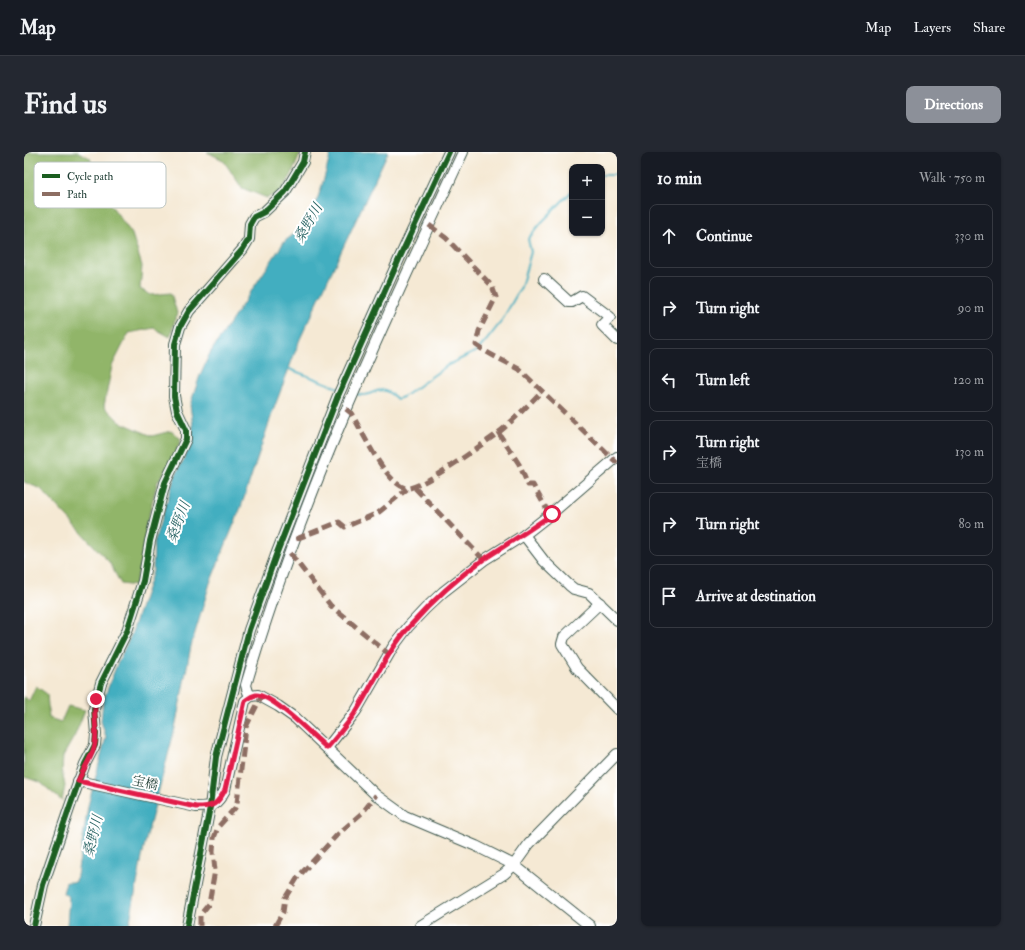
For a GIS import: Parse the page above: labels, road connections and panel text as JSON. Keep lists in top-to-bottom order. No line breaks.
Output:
{"streets":{"street":["宝橋"]},"water":["桑野川"],"legend":["Cycle path","Path"],"page":{"header":"Map","nav":["Map","Layers","Share"],"buttons":"Directions","title":"Find us","heading":["10 min","Walk · 750 m"],"map_buttons":["+","−"],"list":[["Continue","330 m"],["Turn right","90 m"],["Turn left","120 m"],["Turn right","宝橋","130 m"],["Turn right","80 m"],"Arrive at destination"]}}
